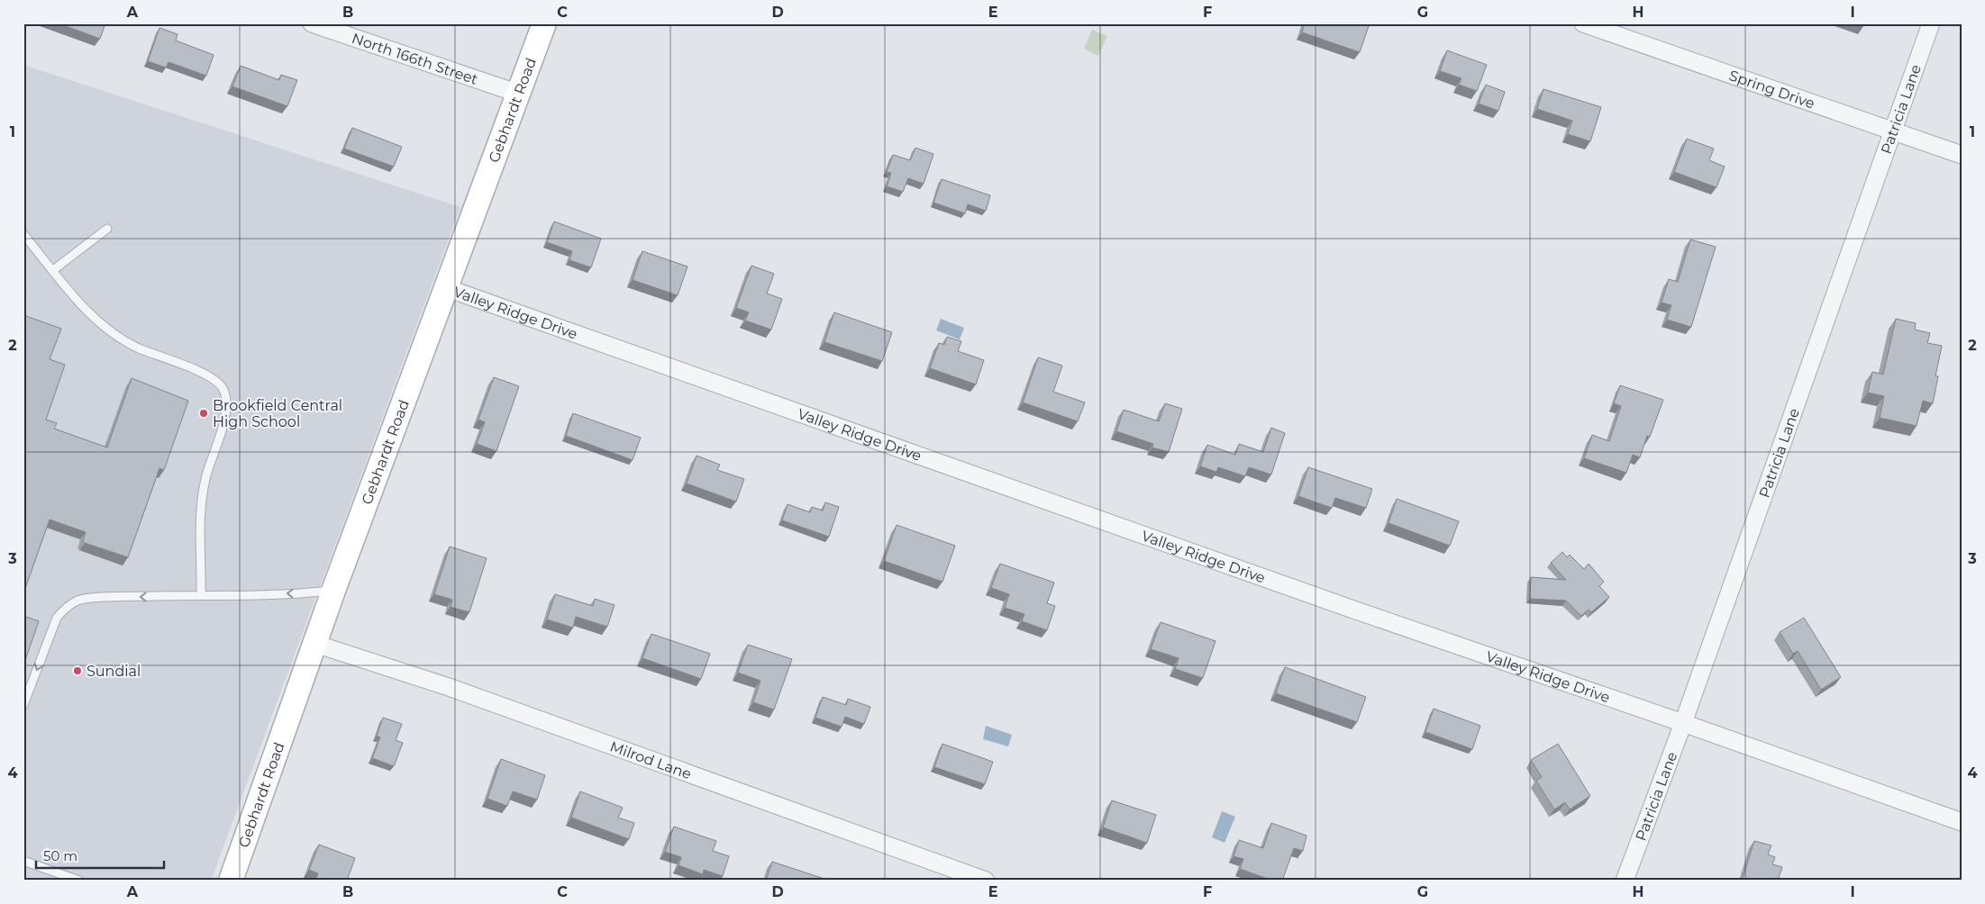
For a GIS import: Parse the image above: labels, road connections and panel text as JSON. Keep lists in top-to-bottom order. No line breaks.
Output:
{"streets":{"street":["North 166th Street","Spring Drive","Patricia Lane","Gebhardt Road","Valley Ridge Drive","Milrod Lane"]},"crossings":[["North 166th Street","Gebhardt Road"],["Spring Drive","Patricia Lane"],["Patricia Lane","Valley Ridge Drive"],["Gebhardt Road","Valley Ridge Drive"],["Gebhardt Road","Milrod Lane"]],"places":["Brookfield Central High School","Sundial"],"scale_bar":"50 m","grid":{"columns":["A","B","C","D","E","F","G","H","I"],"rows":["1","2","3","4"]}}
